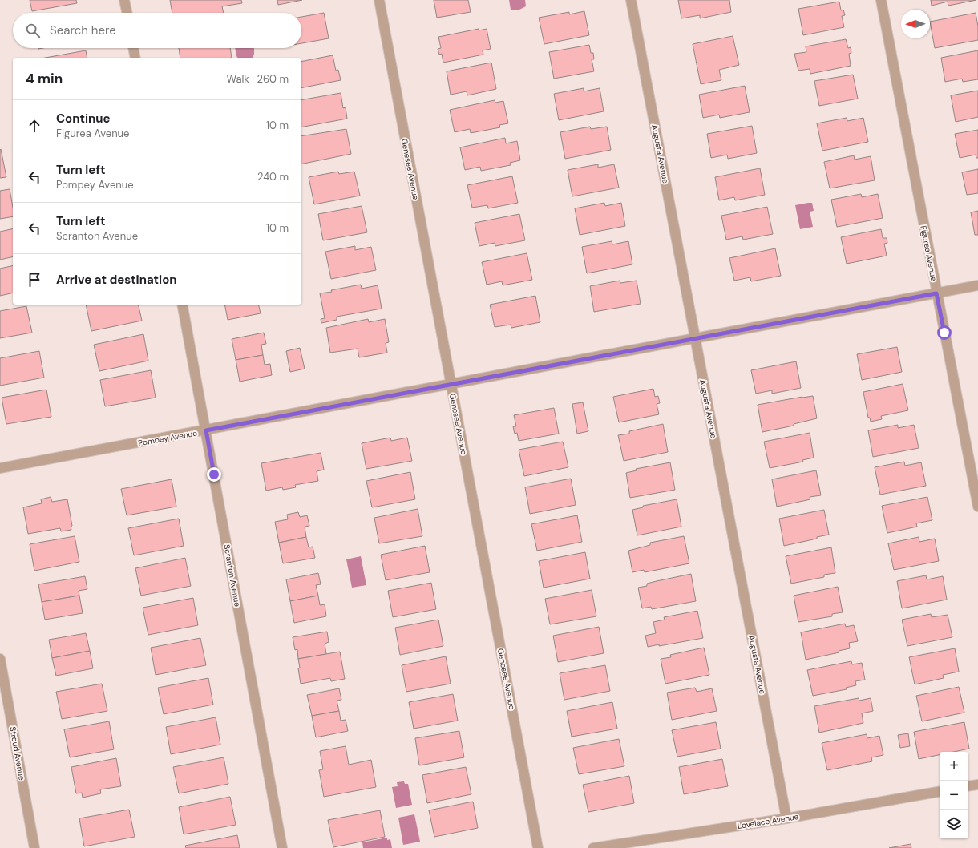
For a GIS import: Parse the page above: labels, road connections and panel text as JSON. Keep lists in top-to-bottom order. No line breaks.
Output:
{"streets":{"street":["Augusta Avenue","Genesee Avenue","Figurea Avenue","Pompey Avenue","Scranton Avenue","Stroud Avenue","Lovelace Avenue"]},"crossings":[["Augusta Avenue","Pompey Avenue"],["Augusta Avenue","Lovelace Avenue"],["Genesee Avenue","Pompey Avenue"],["Figurea Avenue","Pompey Avenue"],["Pompey Avenue","Scranton Avenue"]],"north":"left","page":{"search":"Search here","heading":["4 min","Walk · 260 m"],"list":[["Continue","Figurea Avenue","10 m"],["Turn left","Pompey Avenue","240 m"],["Turn left","Scranton Avenue","10 m"],"Arrive at destination"],"map_buttons":["+","−"]}}
